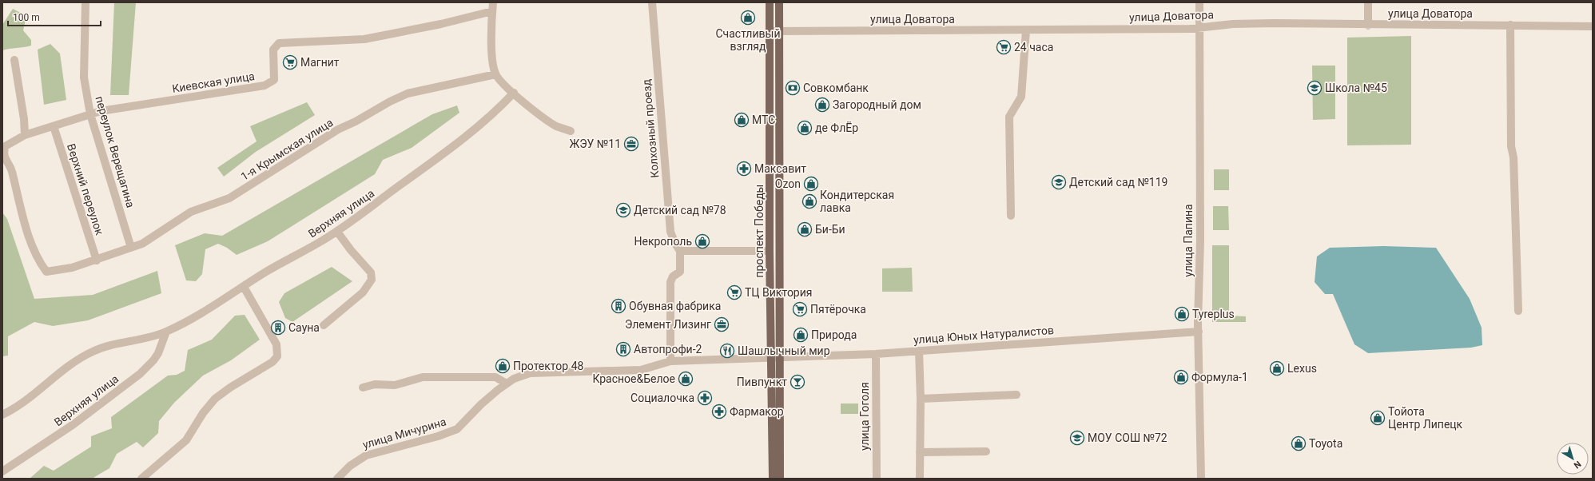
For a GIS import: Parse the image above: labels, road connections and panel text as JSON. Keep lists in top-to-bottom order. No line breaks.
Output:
{"streets":{"main road":["проспект Победы"],"street":["улица Доватора","Киевская улица","Колхозный проезд","1-я Крымская улица","переулок Верещагина","Верхний переулок","Верхняя улица","улица Папина","улица Юных Натуралистов","улица Гоголя","улица Мичурина"]},"crossings":[["улица Доватора","проспект Победы"],["улица Доватора","улица Папина"],["Киевская улица","1-я Крымская улица"],["Киевская улица","переулок Верещагина"],["Киевская улица","Верхний переулок"],["Колхозный проезд","улица Мичурина"],["1-я Крымская улица","переулок Верещагина"],["1-я Крымская улица","Верхний переулок"],["проспект Победы","улица Юных Натуралистов"],["проспект Победы","улица Мичурина"],["улица Папина","улица Юных Натуралистов"],["улица Юных Натуралистов","улица Гоголя"],["улица Юных Натуралистов","улица Мичурина"]],"places":{"shop":["Счастливый взгляд","Загородный дом","МТС","де ФлЁр","Ozon","Кондитерская лавка","Би-Би","Некрополь","Tyreplus","Природа","Протектор 48","Lexus","Формула-1","Красное&Белое","Тойота Центр Липецк","Toyota"],"supermarket":["24 часа","Магнит","ТЦ Виктория","Пятёрочка"],"bank":["Совкомбанк"],"school or university":["Школа №45","Детский сад №119","Детский сад №78","МОУ СОШ №72"],"office":["ЖЭУ №11","Элемент Лизинг"],"pharmacy":["Максавит","Социалочка","Фармакор"],"building":["Обувная фабрика","Сауна","Автопрофи-2"],"restaurant":["Шашлычный мир"],"bar":["Пивпункт"]},"scale_bar":"100 m","north":"bottom right"}
